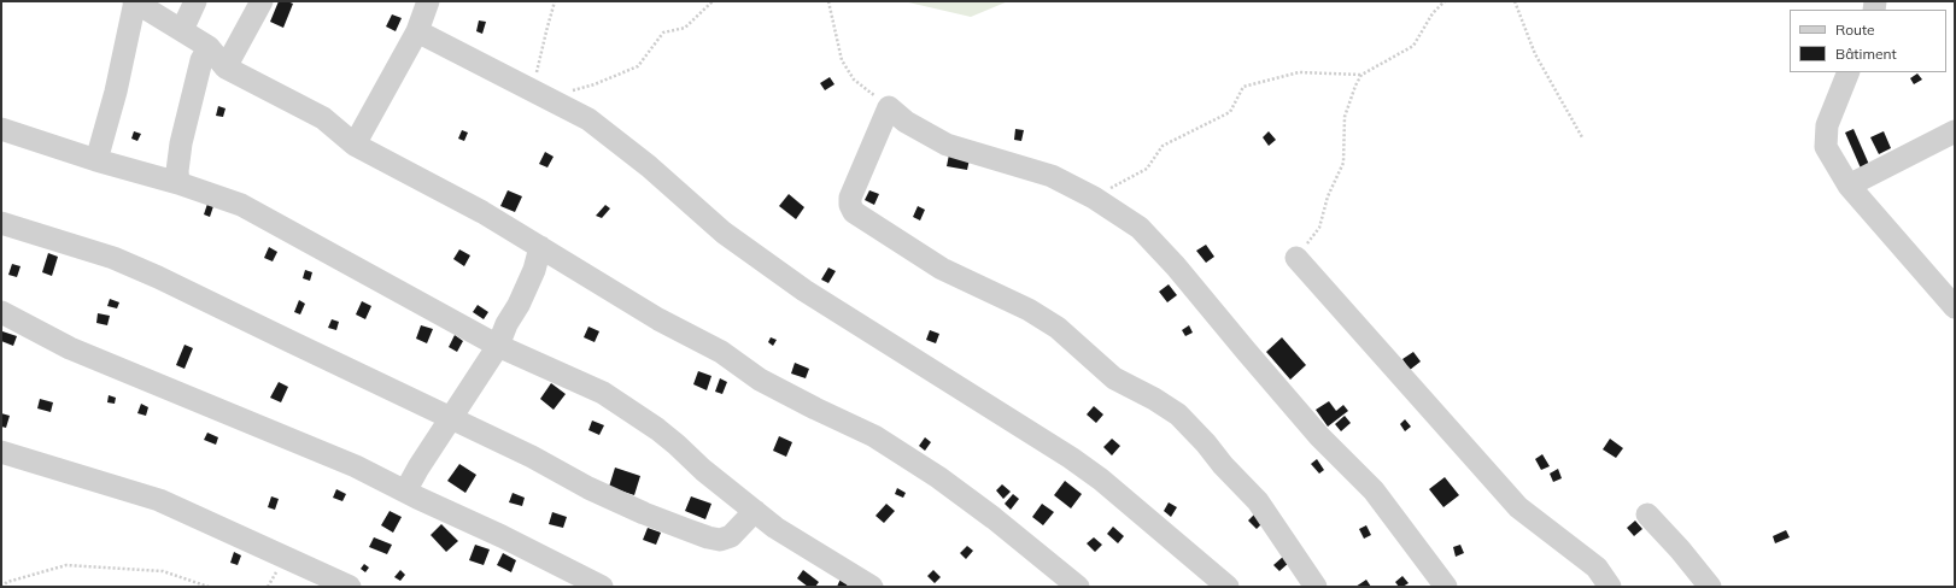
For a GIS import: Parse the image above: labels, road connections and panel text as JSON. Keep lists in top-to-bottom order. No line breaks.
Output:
{"legend":["Route","Bâtiment"]}
